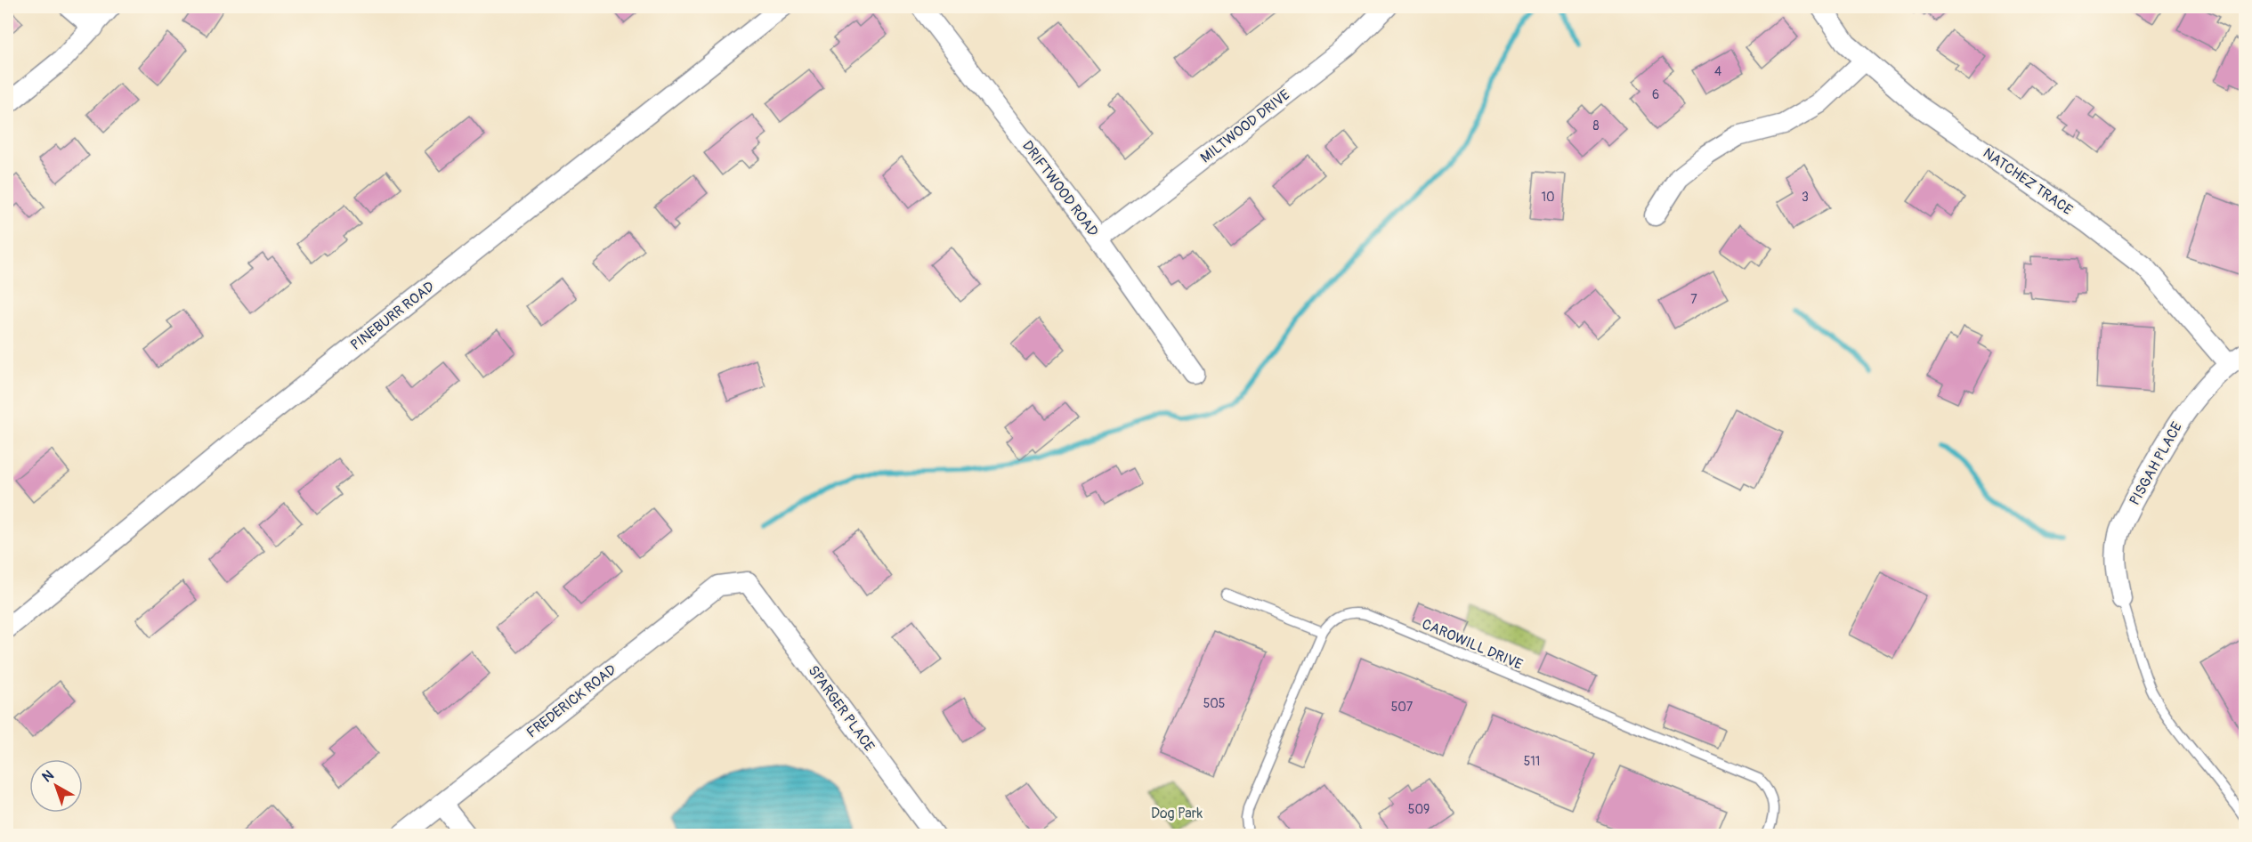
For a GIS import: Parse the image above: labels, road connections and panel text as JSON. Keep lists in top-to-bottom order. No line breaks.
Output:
{"streets":{"street":["MILTWOOD DRIVE","NATCHEZ TRACE","DRIFTWOOD ROAD","PINEBURR ROAD","PISGAH PLACE","FREDERICK ROAD","SPARGER PLACE"],"lane":["CAROWILL DRIVE"]},"crossings":[["MILTWOOD DRIVE","DRIFTWOOD ROAD"],["NATCHEZ TRACE","PISGAH PLACE"],["FREDERICK ROAD","SPARGER PLACE"]],"parks":["Dog Park"],"house_numbers":["4","6","8","10","3","7","505","507","511","509"],"north":"top left"}
